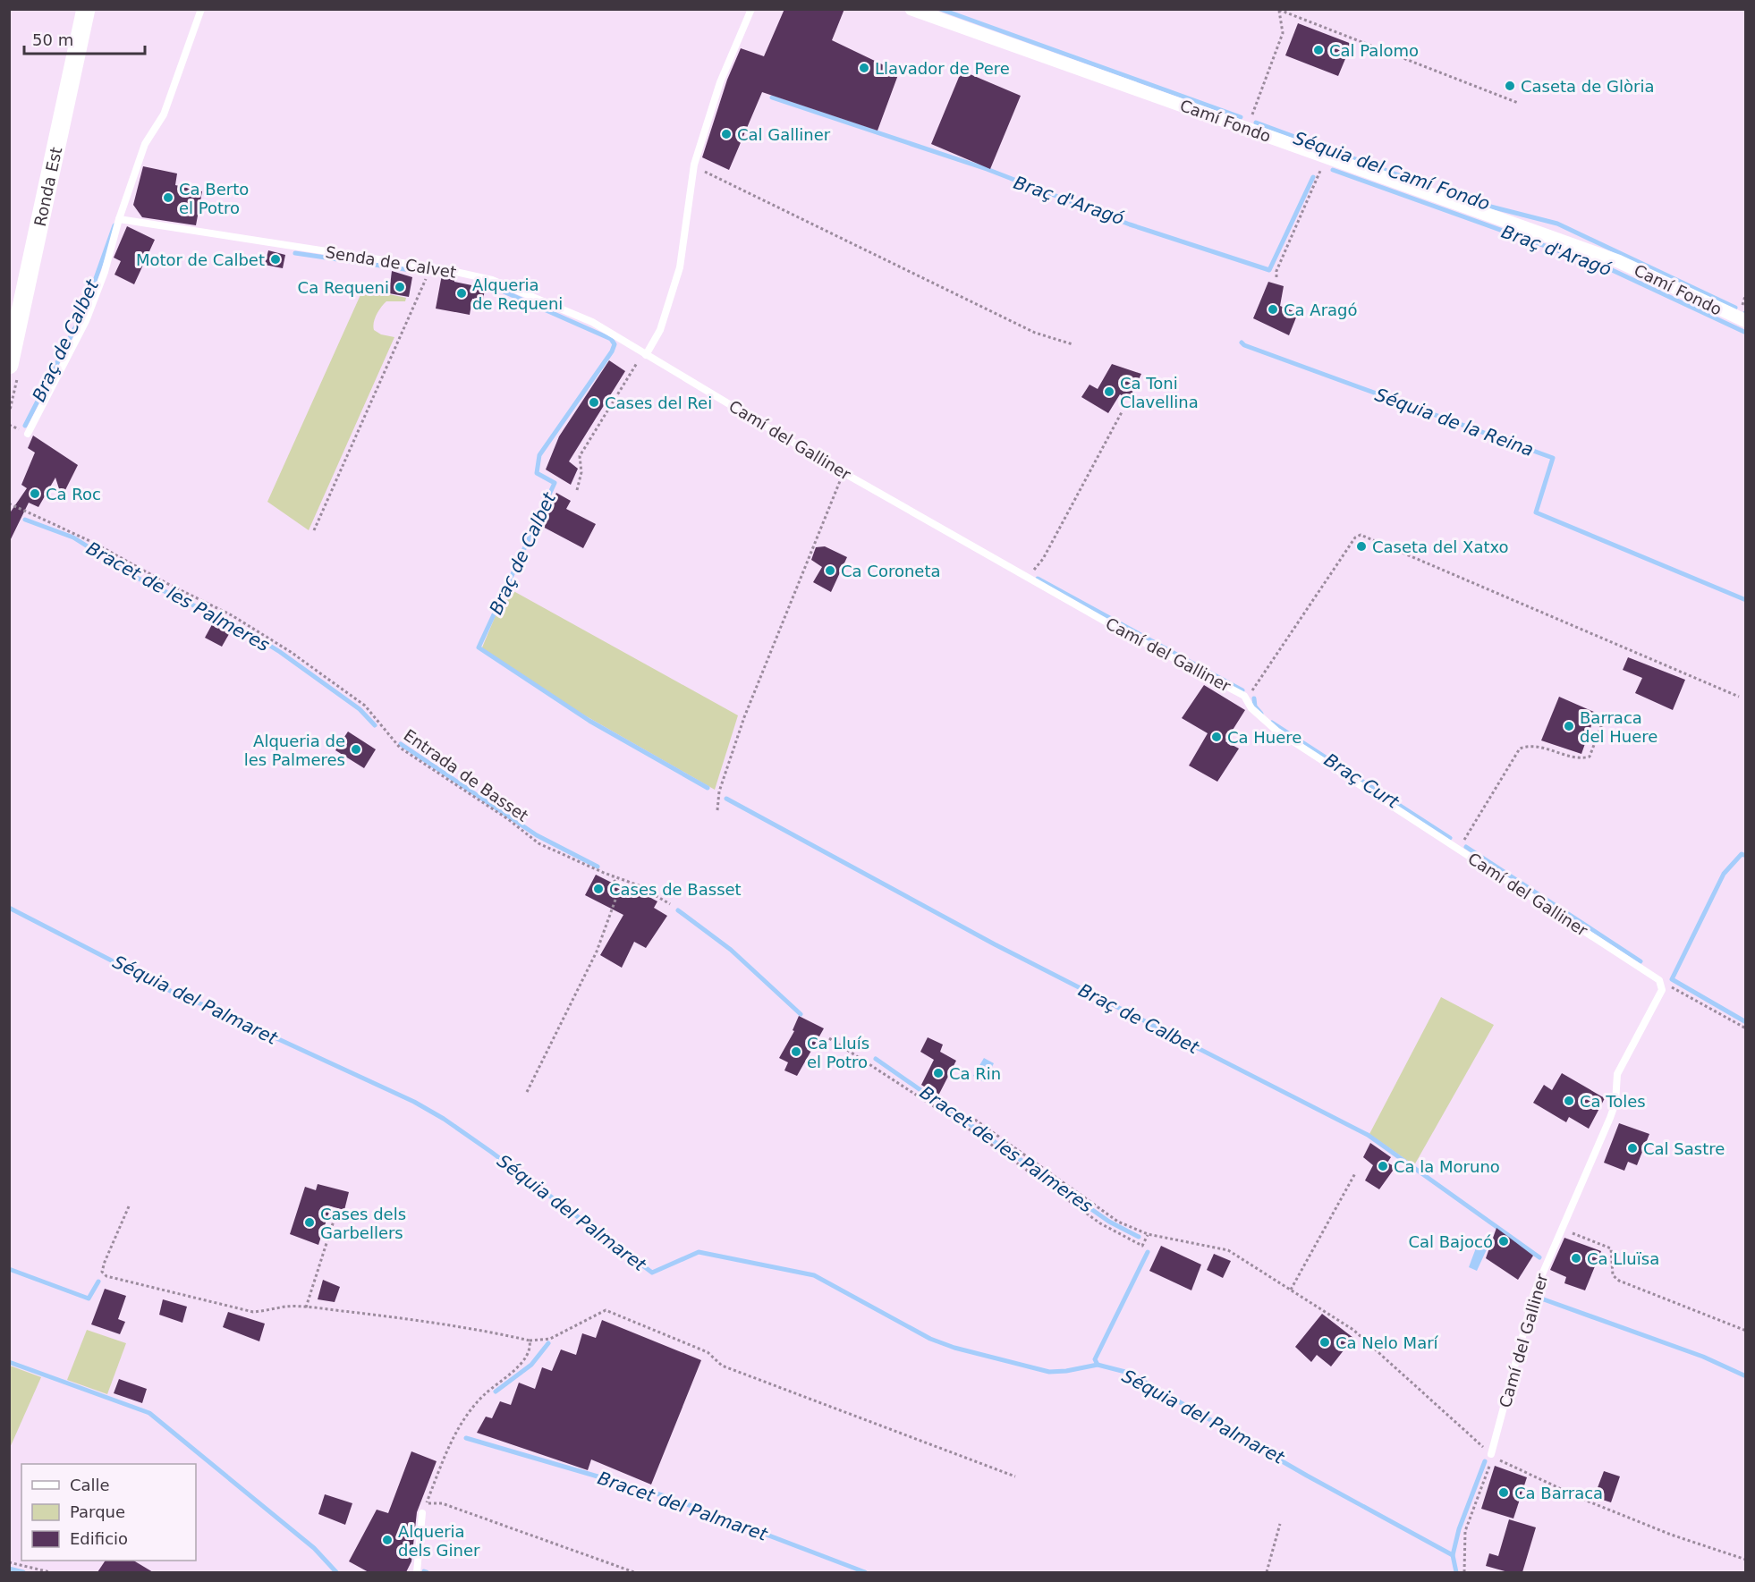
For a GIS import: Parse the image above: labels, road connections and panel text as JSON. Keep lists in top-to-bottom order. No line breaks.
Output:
{"streets":{"main road":["Ronda Est"],"street":["Camí Fondo"],"lane":["Senda de Calvet","Camí del Galliner"],"path":["Entrada de Basset"]},"crossings":[["Senda de Calvet","Camí del Galliner"]],"water":["Séquia del Camí Fondo","Braç d'Aragó","Braç de Calbet","Séquia de la Reina","Bracet de les Palmeres","Braç Curt","Séquia del Palmaret","Bracet del Palmaret"],"places":["Cal Palomo","Llavador de Pere","Caseta de Glòria","Cal Galliner","Ca Berto el Potro","Motor de Calbet","Ca Requeni","Alqueria de Requeni","Ca Aragó","Ca Toni Clavellina","Cases del Rei","Ca Roc","Caseta del Xatxo","Ca Coroneta","Barraca del Huere","Ca Huere","Alqueria de les Palmeres","Cases de Basset","Ca Lluís el Potro","Ca Rin","Ca Toles","Cal Sastre","Ca la Moruno","Cases dels Garbellers","Cal Bajocó","Ca Lluïsa","Ca Nelo Marí","Ca Barraca","Alqueria dels Giner"],"legend":["Calle","Parque","Edificio"],"scale_bar":"50 m"}
